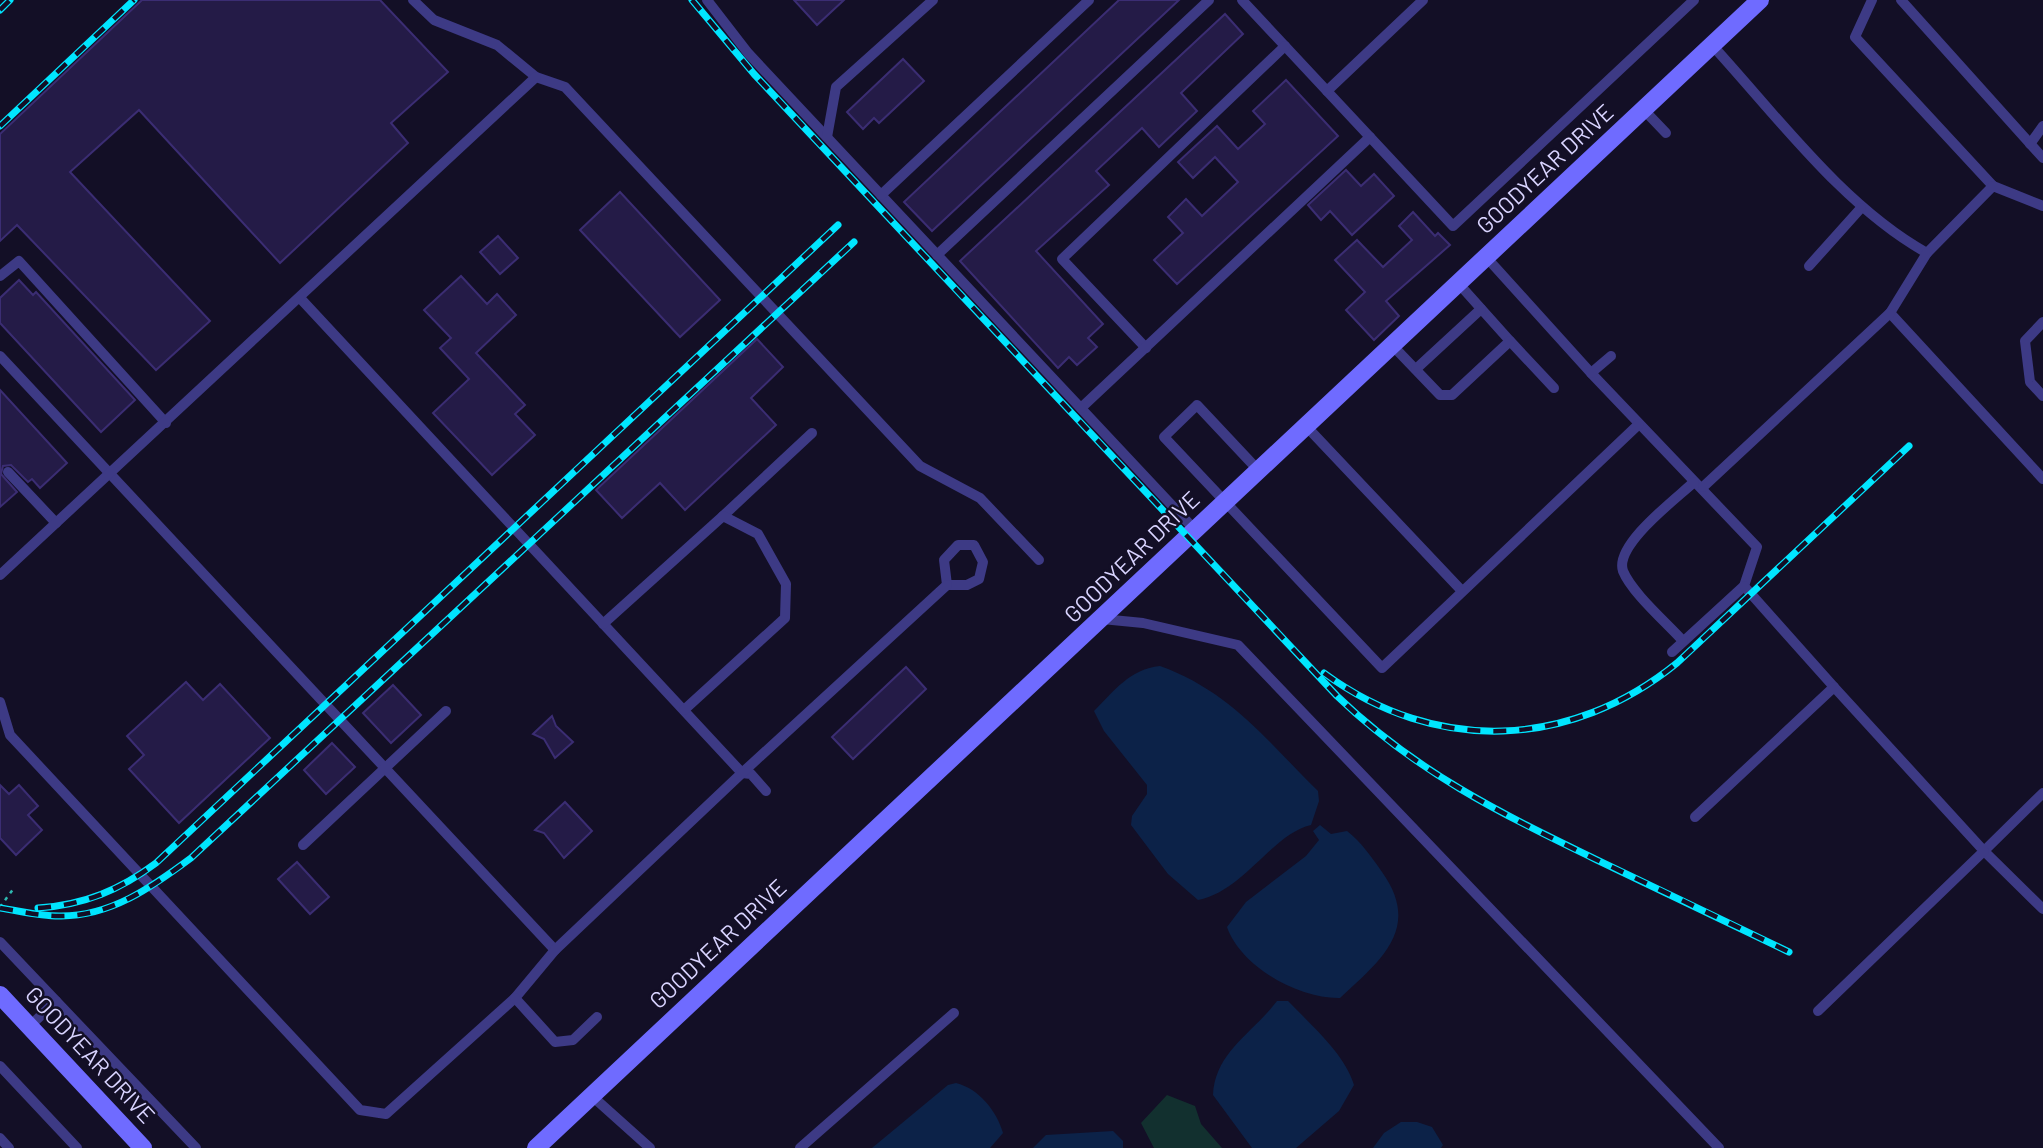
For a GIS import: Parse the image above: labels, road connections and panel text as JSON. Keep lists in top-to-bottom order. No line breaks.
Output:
{"streets":{"street":["GOODYEAR DRIVE"]}}
